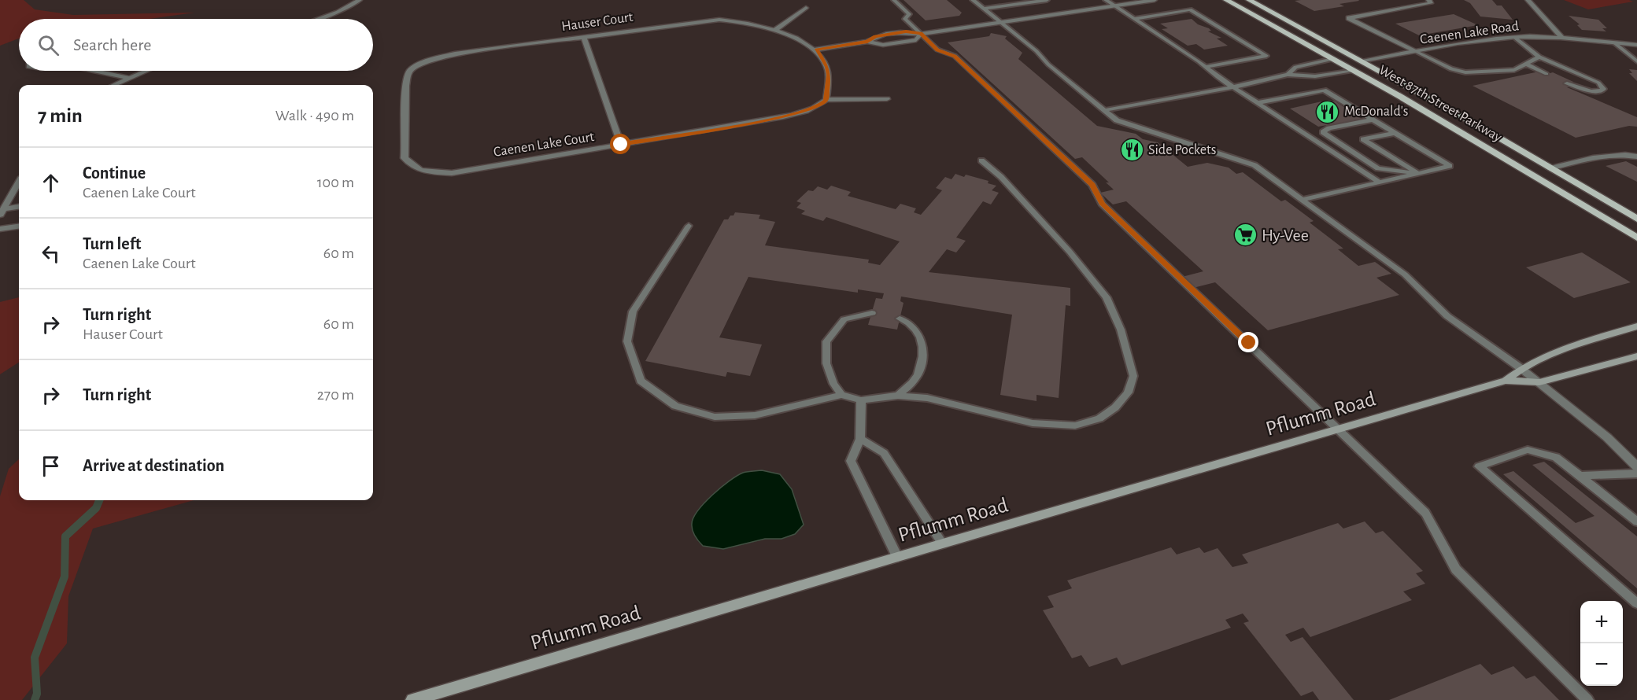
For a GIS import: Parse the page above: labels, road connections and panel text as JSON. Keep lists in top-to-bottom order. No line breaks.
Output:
{"streets":{"main road":["West 87th Street Parkway","Pflumm Road"],"street":["Hauser Court","Caenen Lake Road","Caenen Lake Court"]},"crossings":[["Hauser Court","Caenen Lake Court"],["Caenen Lake Road","West 87th Street Parkway"]],"places":{"restaurant":["McDonald's","Side Pockets"],"supermarket":["Hy-Vee"]},"page":{"search":"Search here","heading":["7 min","Walk · 490 m"],"list":[["Continue","Caenen Lake Court","100 m"],["Turn left","Caenen Lake Court","60 m"],["Turn right","Hauser Court","60 m"],["Turn right","270 m"],"Arrive at destination"],"map_buttons":["+","−"]}}
